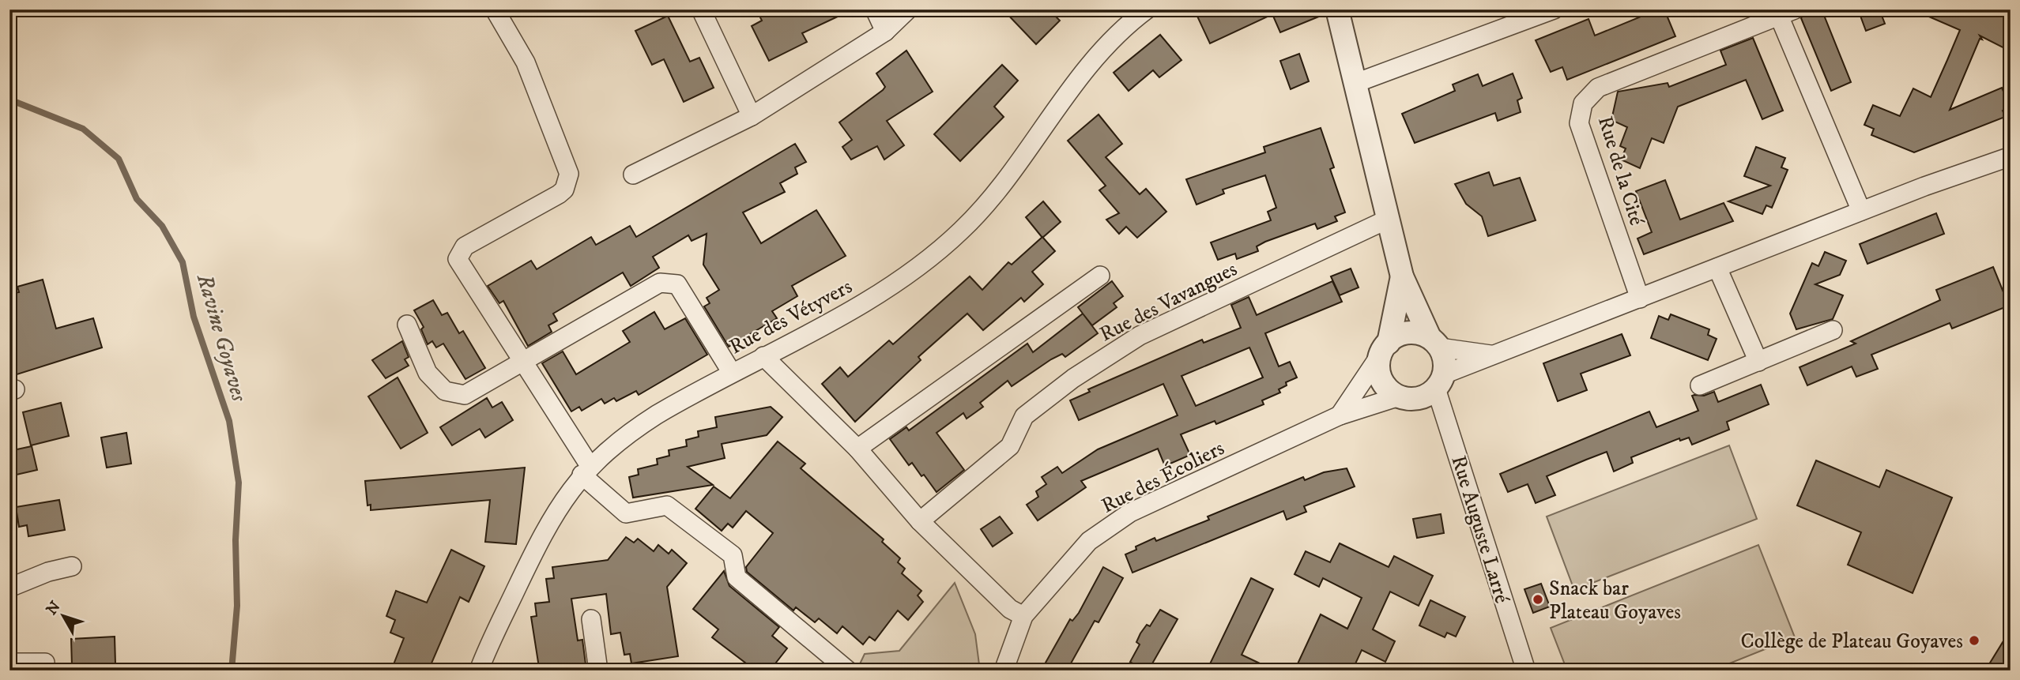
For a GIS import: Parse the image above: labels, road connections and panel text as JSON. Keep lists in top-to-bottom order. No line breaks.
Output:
{"streets":{"street":["Rue de la Cité","Rue des Vavangues","Rue des Vétyvers","Rue des Écoliers","Rue Auguste Larré"]},"crossings":[["Rue des Écoliers","Rue Auguste Larré"]],"water":["Ravine Goyaves"],"places":["Snack bar Plateau Goyaves","Collège de Plateau Goyaves"],"north":"top left"}
